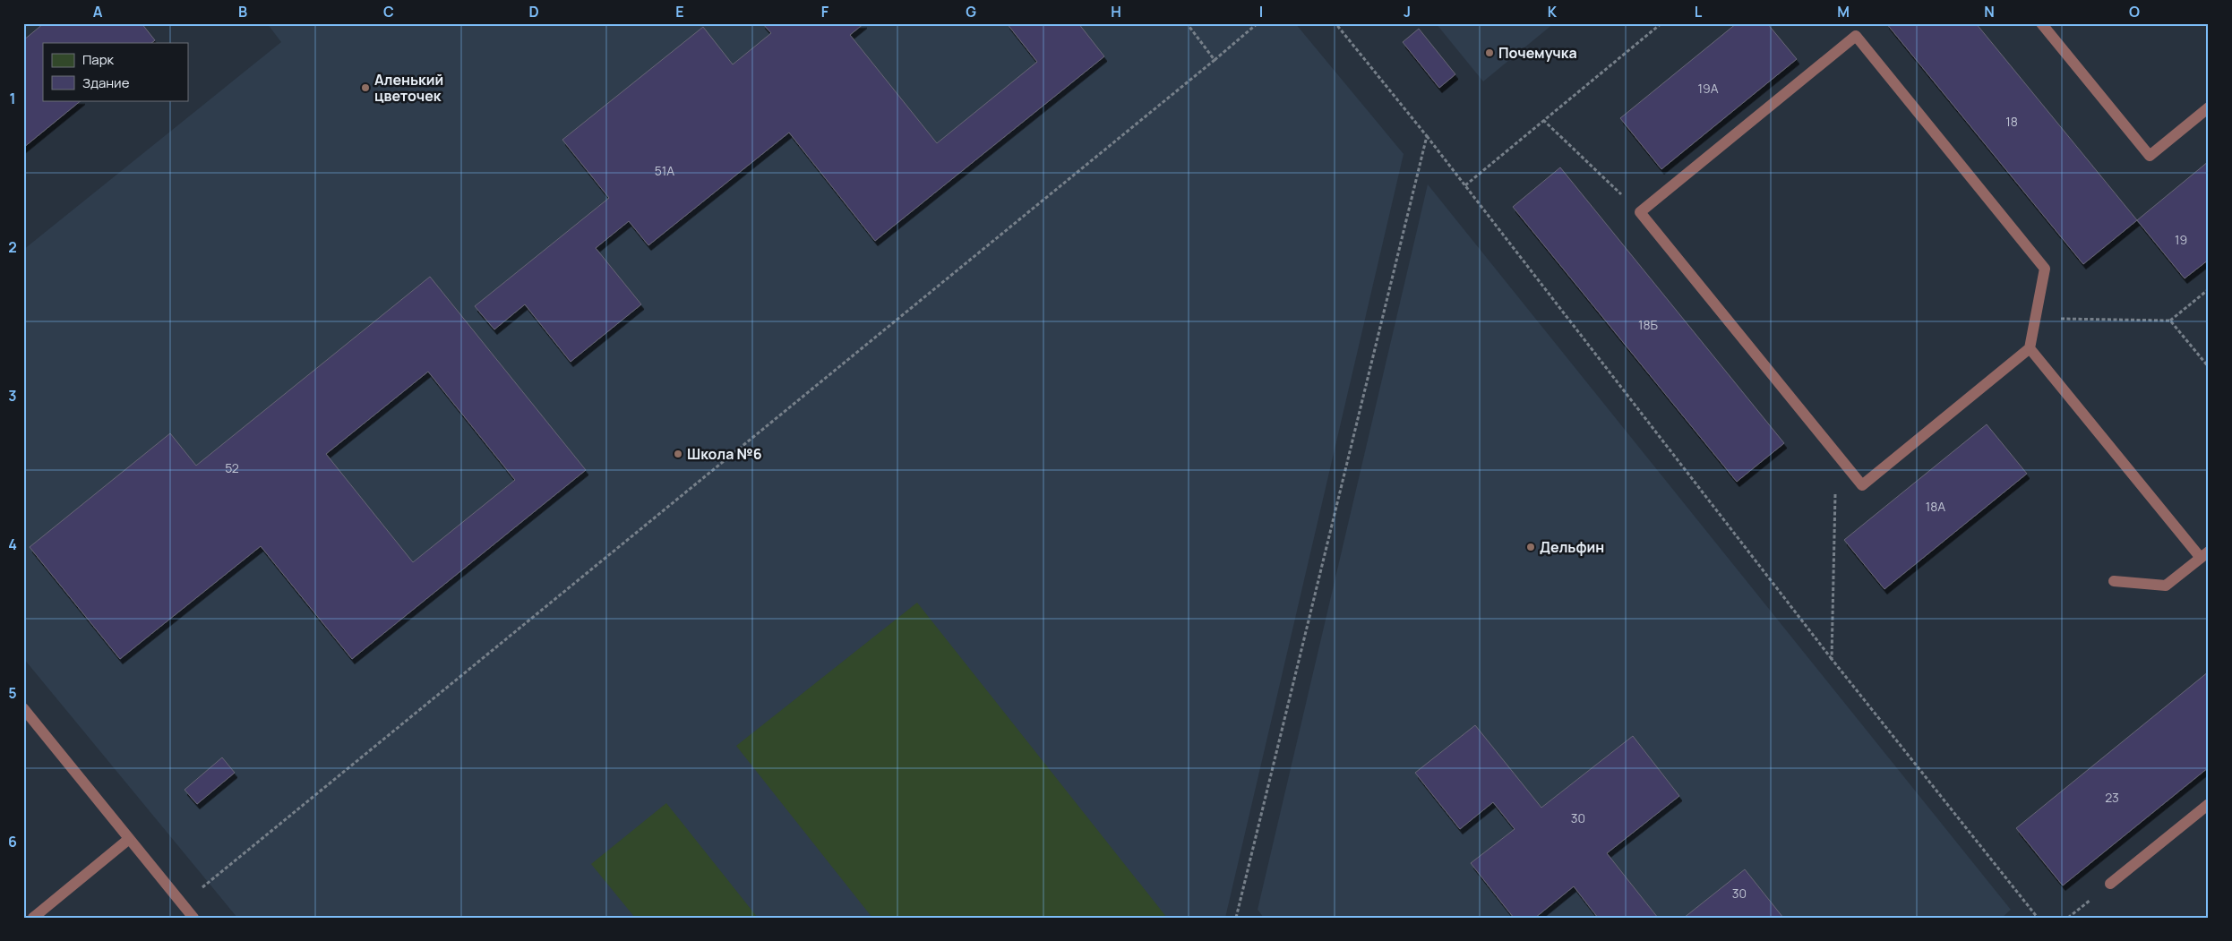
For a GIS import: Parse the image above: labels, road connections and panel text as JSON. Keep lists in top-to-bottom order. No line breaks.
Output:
{"places":["Почемучка","Аленький цветочек","Школа №6","Дельфин"],"house_numbers":["19А","18","51А","19","18Б","52","18А","23","30","30"],"legend":["Парк","Здание"],"grid":{"columns":["A","B","C","D","E","F","G","H","I","J","K","L","M","N","O"],"rows":["1","2","3","4","5","6"]}}
